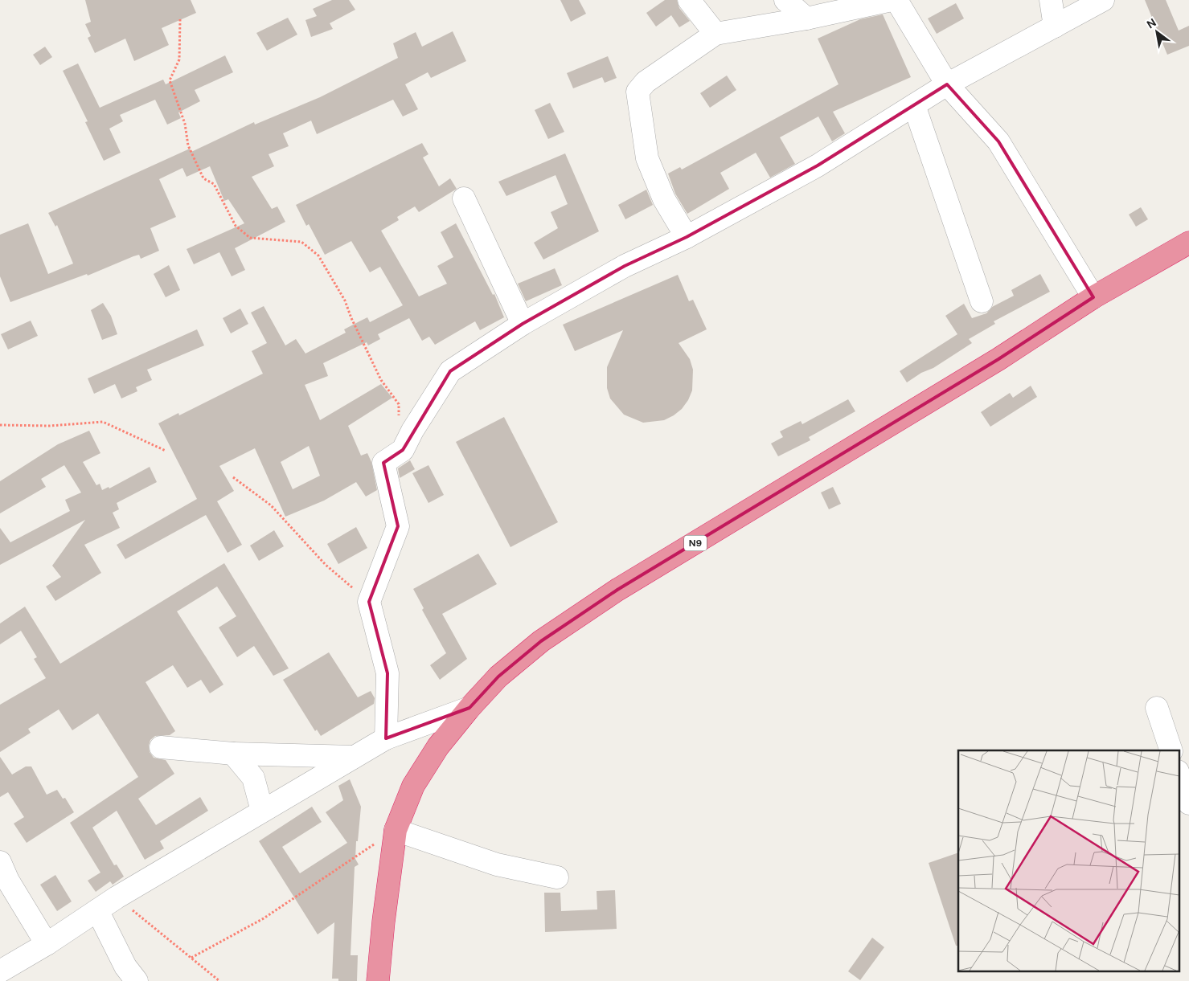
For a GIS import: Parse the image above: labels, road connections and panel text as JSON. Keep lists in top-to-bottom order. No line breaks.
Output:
{"streets":{"highway":["N9"]},"north":"top left"}
